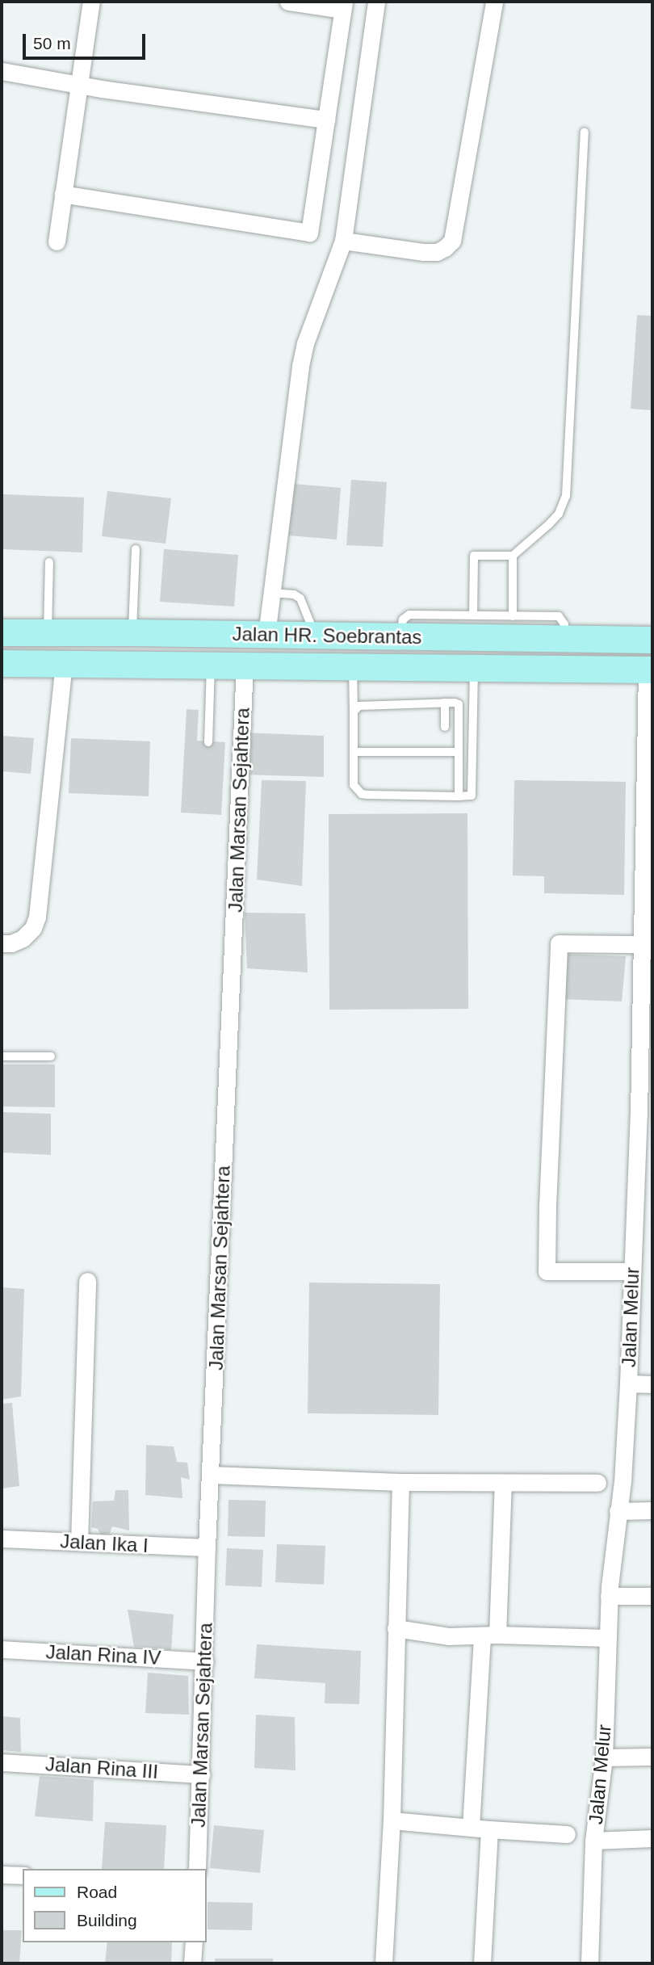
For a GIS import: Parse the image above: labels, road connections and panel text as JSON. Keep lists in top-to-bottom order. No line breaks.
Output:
{"streets":{"main road":["Jalan HR. Soebrantas"],"street":["Jalan Marsan Sejahtera","Jalan Melur","Jalan Ika I","Jalan Rina IV","Jalan Rina III"]},"crossings":[["Jalan HR. Soebrantas","Jalan Marsan Sejahtera"],["Jalan HR. Soebrantas","Jalan Melur"],["Jalan Marsan Sejahtera","Jalan Ika I"],["Jalan Marsan Sejahtera","Jalan Rina IV"],["Jalan Marsan Sejahtera","Jalan Rina III"]],"legend":["Road","Building"],"scale_bar":"50 m"}
